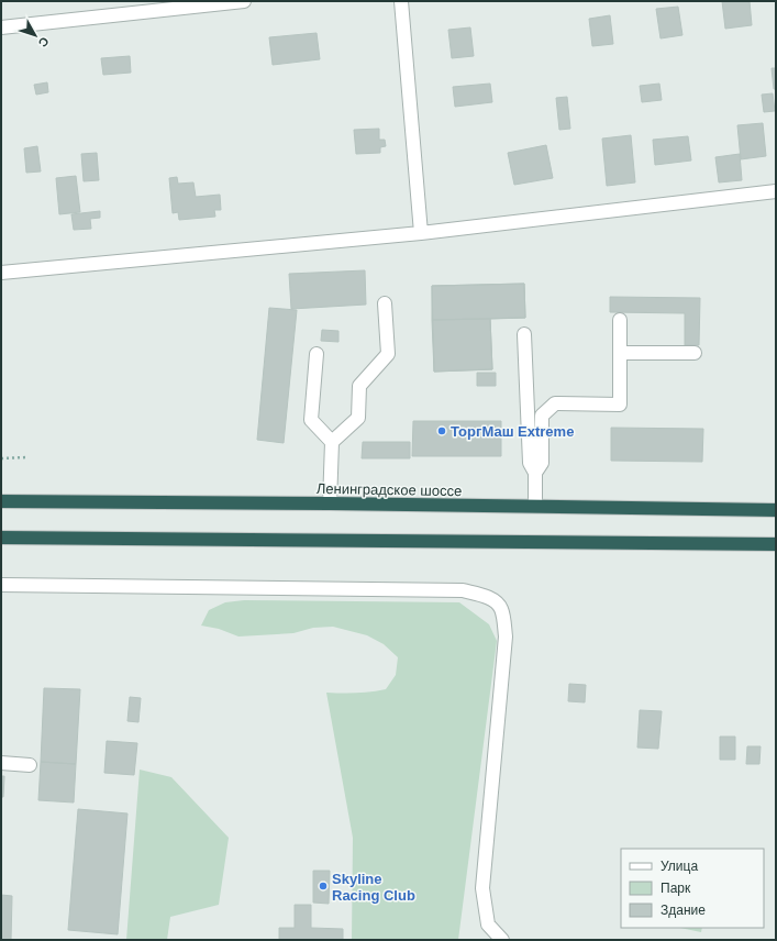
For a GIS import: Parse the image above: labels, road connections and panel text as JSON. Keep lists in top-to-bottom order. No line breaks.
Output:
{"streets":{"highway":["Ленинградское шоссе"]},"places":["ТоргМаш Extreme","Skyline Racing Club"],"legend":["Улица","Парк","Здание"],"north":"bottom right"}
